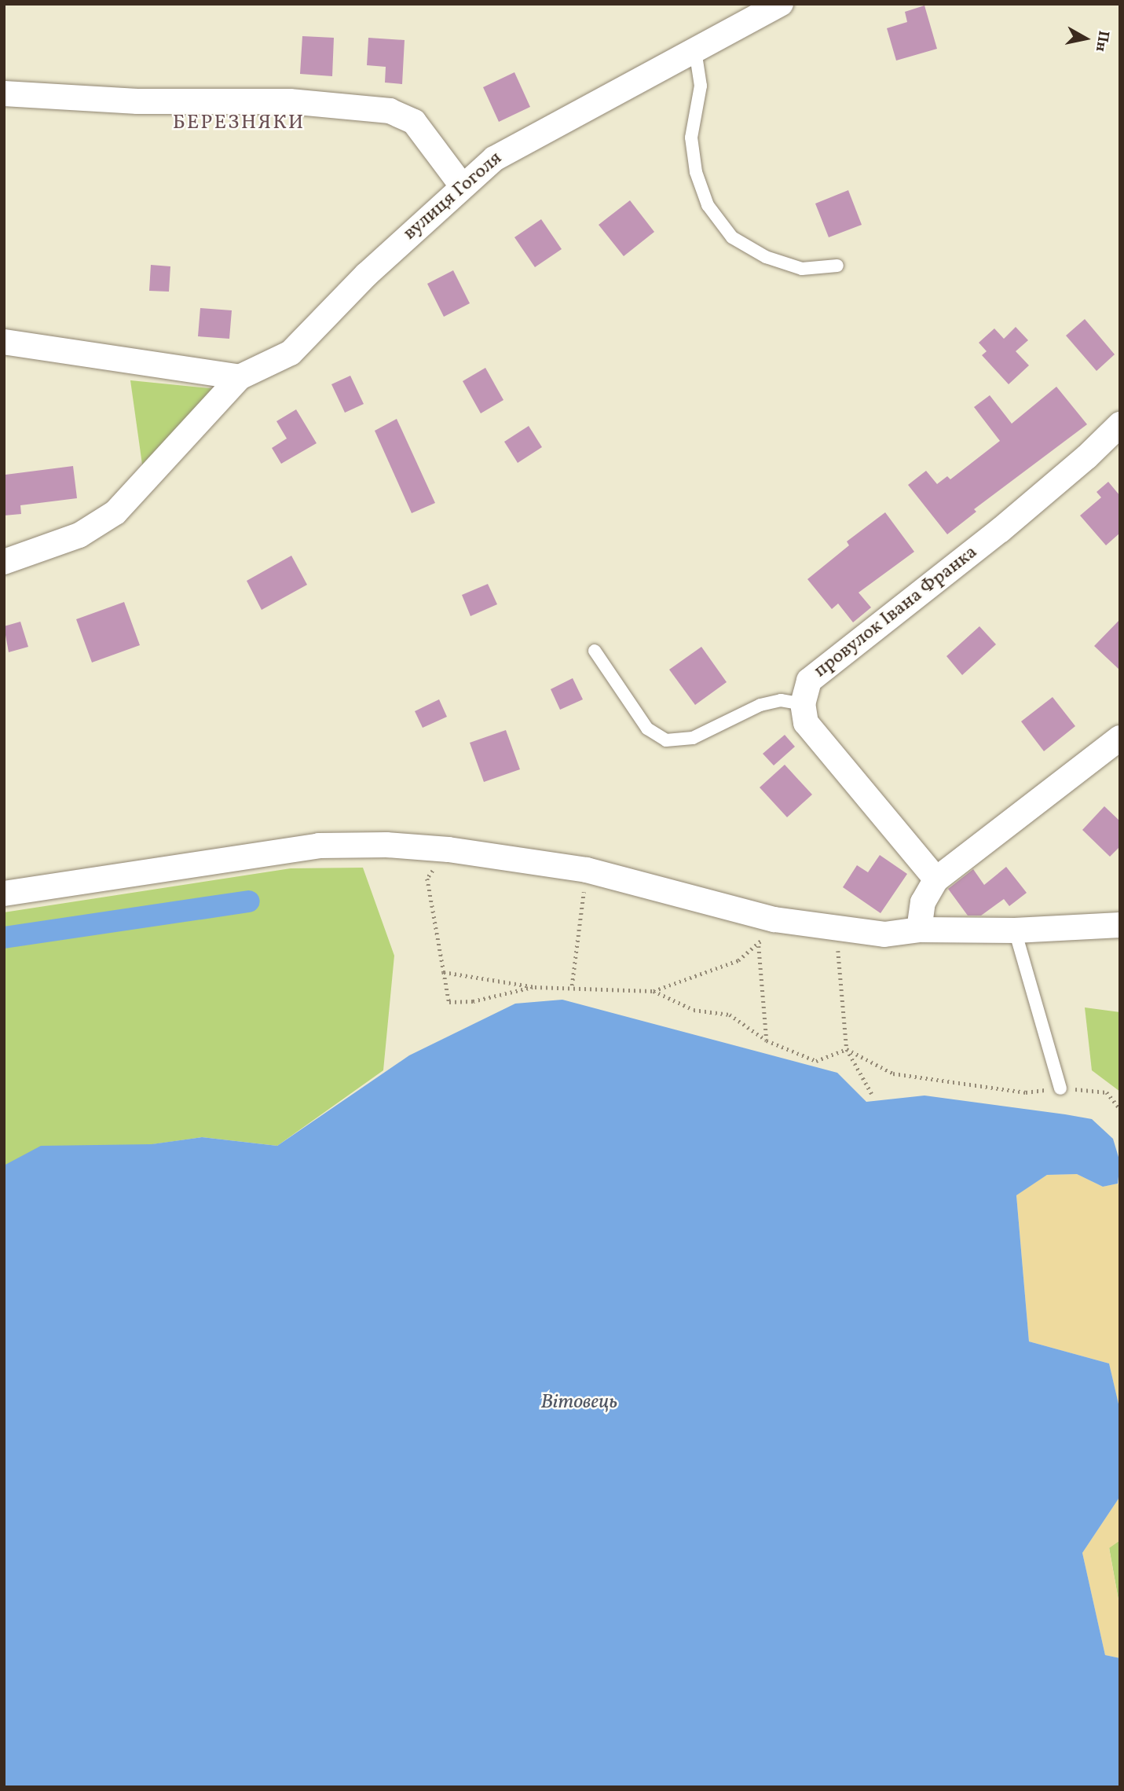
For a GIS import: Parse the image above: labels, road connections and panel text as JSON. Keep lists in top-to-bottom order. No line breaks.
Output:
{"streets":{"street":["вулиця Гоголя","провулок Івана Франка"]},"districts":["БЕРЕЗНЯКИ"],"water":["Вітовець"],"north":"right"}
